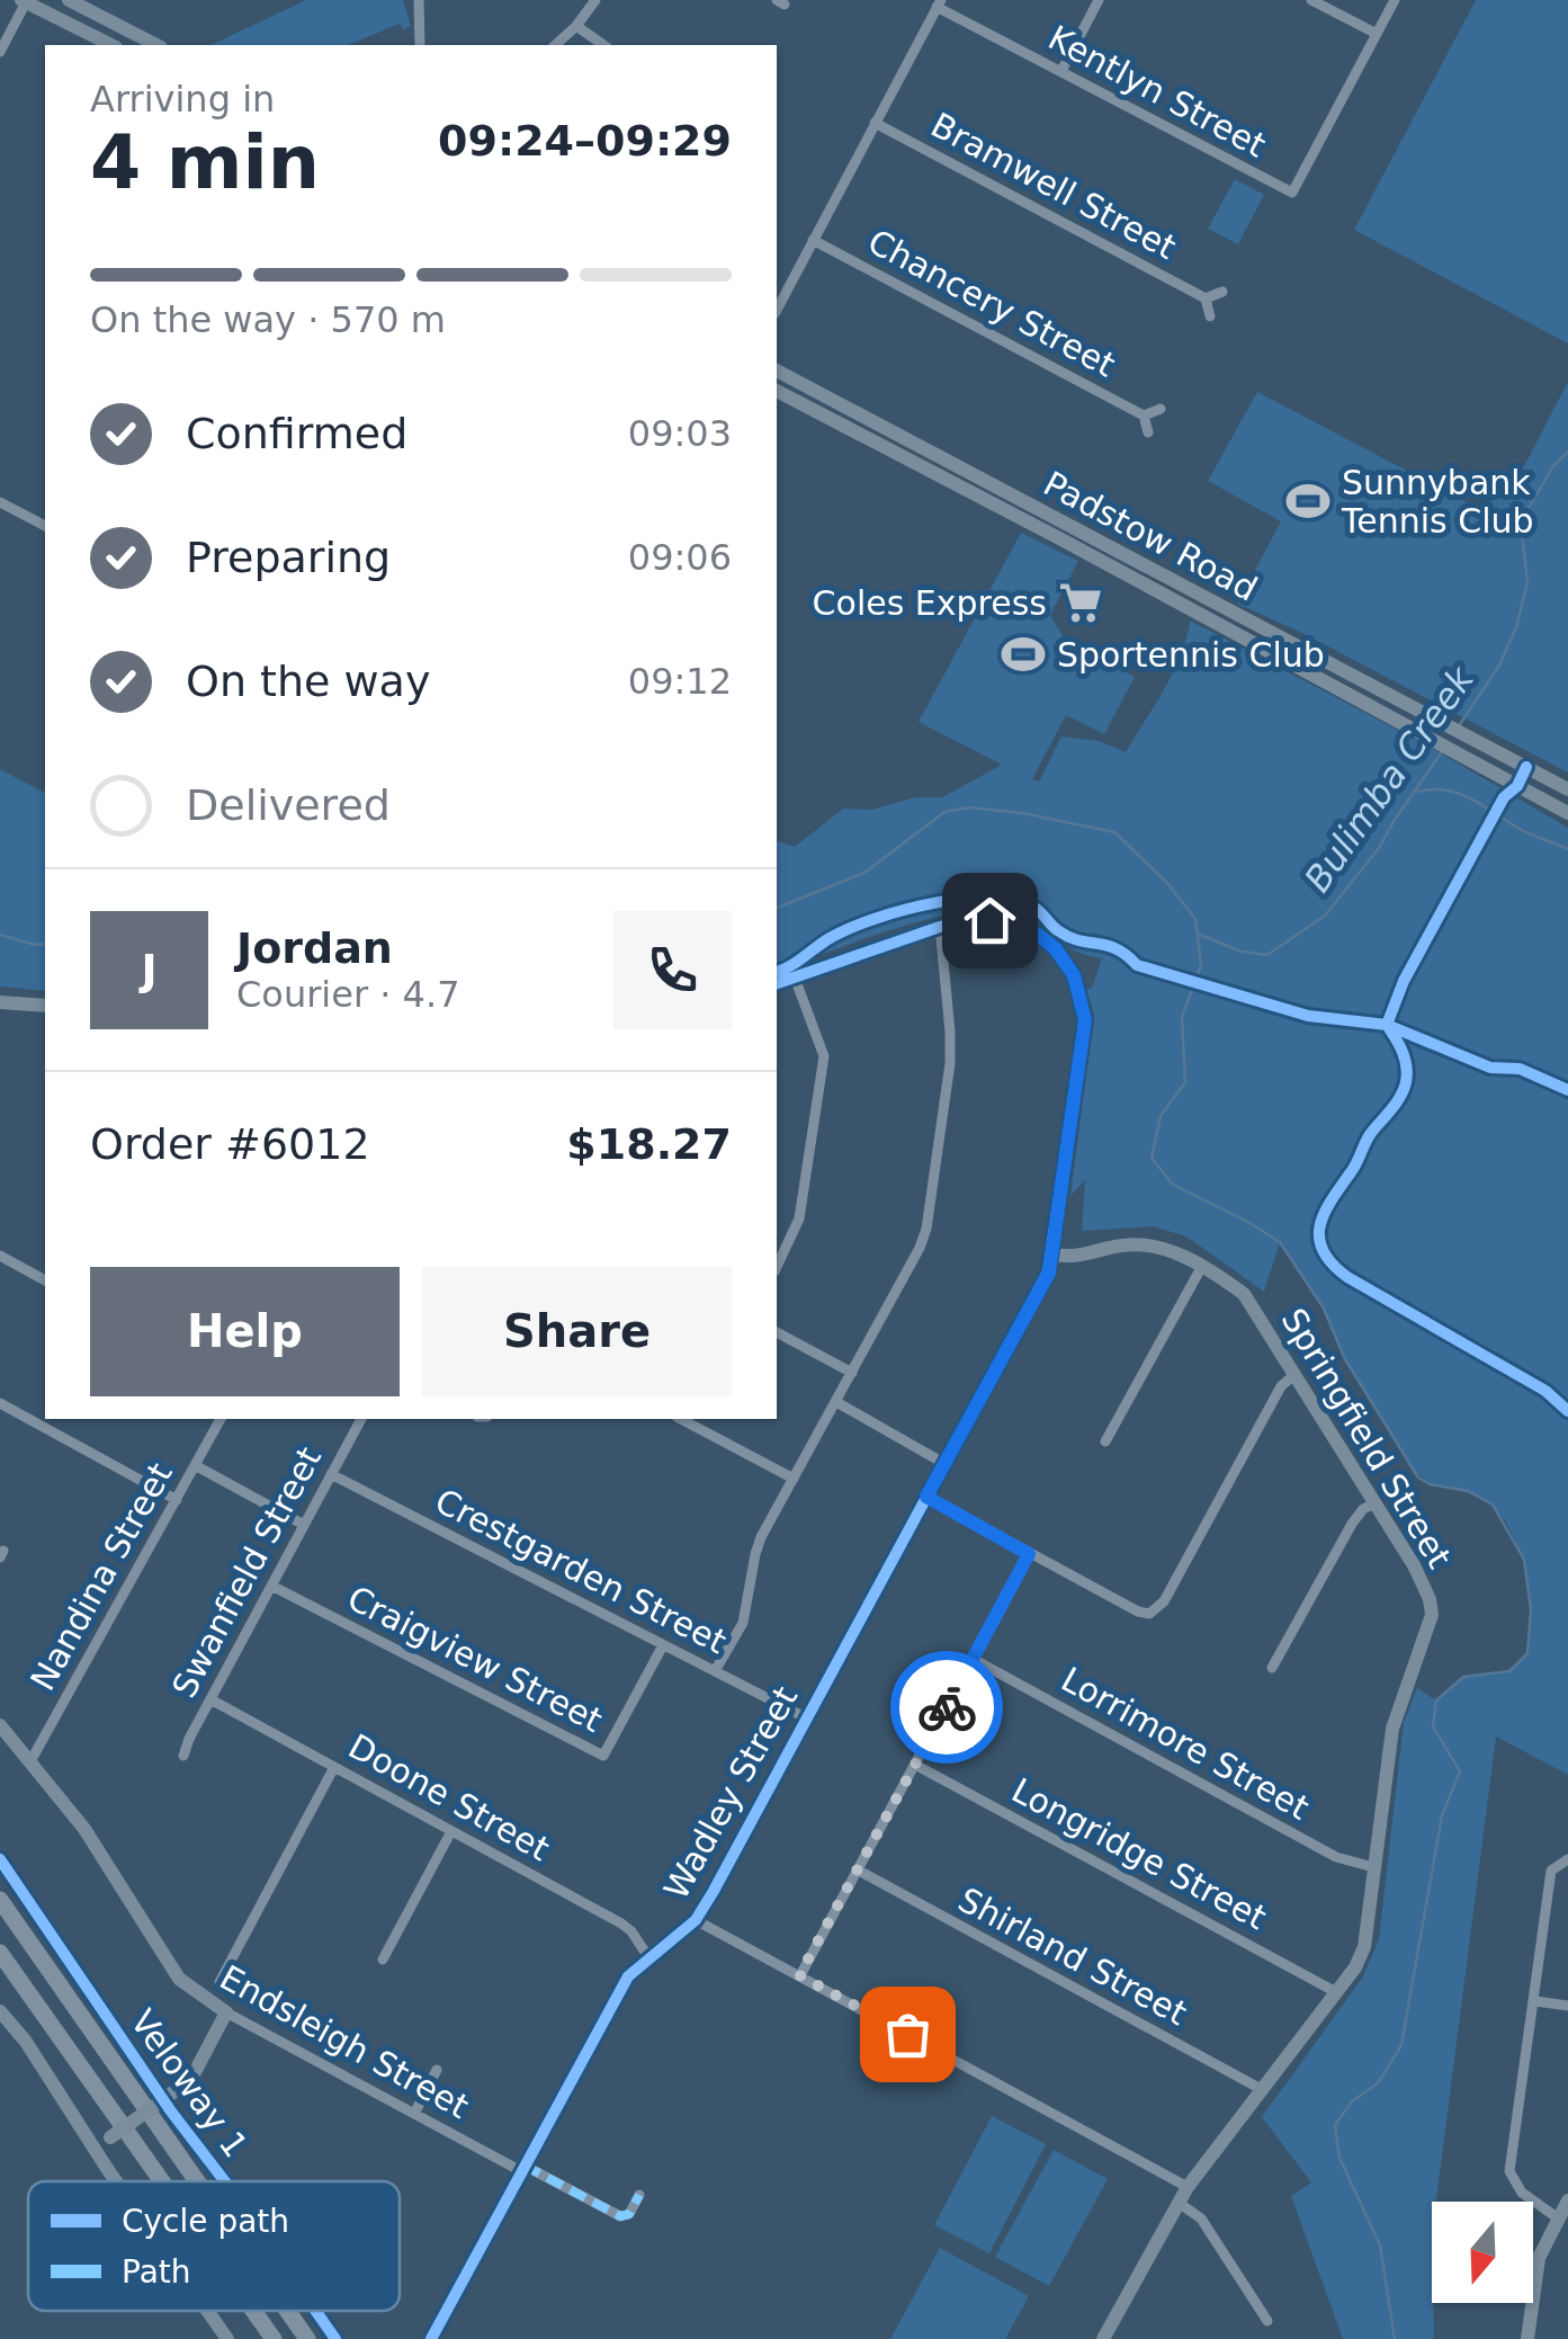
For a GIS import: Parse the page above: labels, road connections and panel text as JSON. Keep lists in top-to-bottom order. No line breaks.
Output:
{"streets":{"street":["Kentlyn Street","Bramwell Street","Chancery Street","Padstow Road","Springfield Street","Crestgarden Street","Swanfield Street","Nandina Street","Craigview Street","Lorrimore Street","Wadley Street","Doone Street","Longridge Street","Shirland Street","Endsleigh Street"],"cycle path":["Veloway 1"]},"crossings":[["Springfield Street","Lorrimore Street"],["Springfield Street","Wadley Street"],["Springfield Street","Longridge Street"],["Springfield Street","Shirland Street"],["Crestgarden Street","Swanfield Street"],["Crestgarden Street","Craigview Street"],["Crestgarden Street","Wadley Street"],["Swanfield Street","Craigview Street"],["Swanfield Street","Doone Street"],["Nandina Street","Endsleigh Street"],["Wadley Street","Doone Street"],["Wadley Street","Endsleigh Street"]],"water":["Bulimba Creek"],"places":{"sports":["Sunnybank Tennis Club","Sportennis Club"],"supermarket":["Coles Express"]},"legend":["Cycle path","Path"],"north":"bottom","page":{"heading":["4 min","Arriving in","09:24–09:29"],"panel":["Jordan","Courier · 4.7","Order #6012","$18.27"],"bar":"On the way · 570 m","list":[["Confirmed","09:03"],["Preparing","09:06"],["On the way","09:12"],"Delivered"],"round":"J","buttons":["Help","Share"]}}
